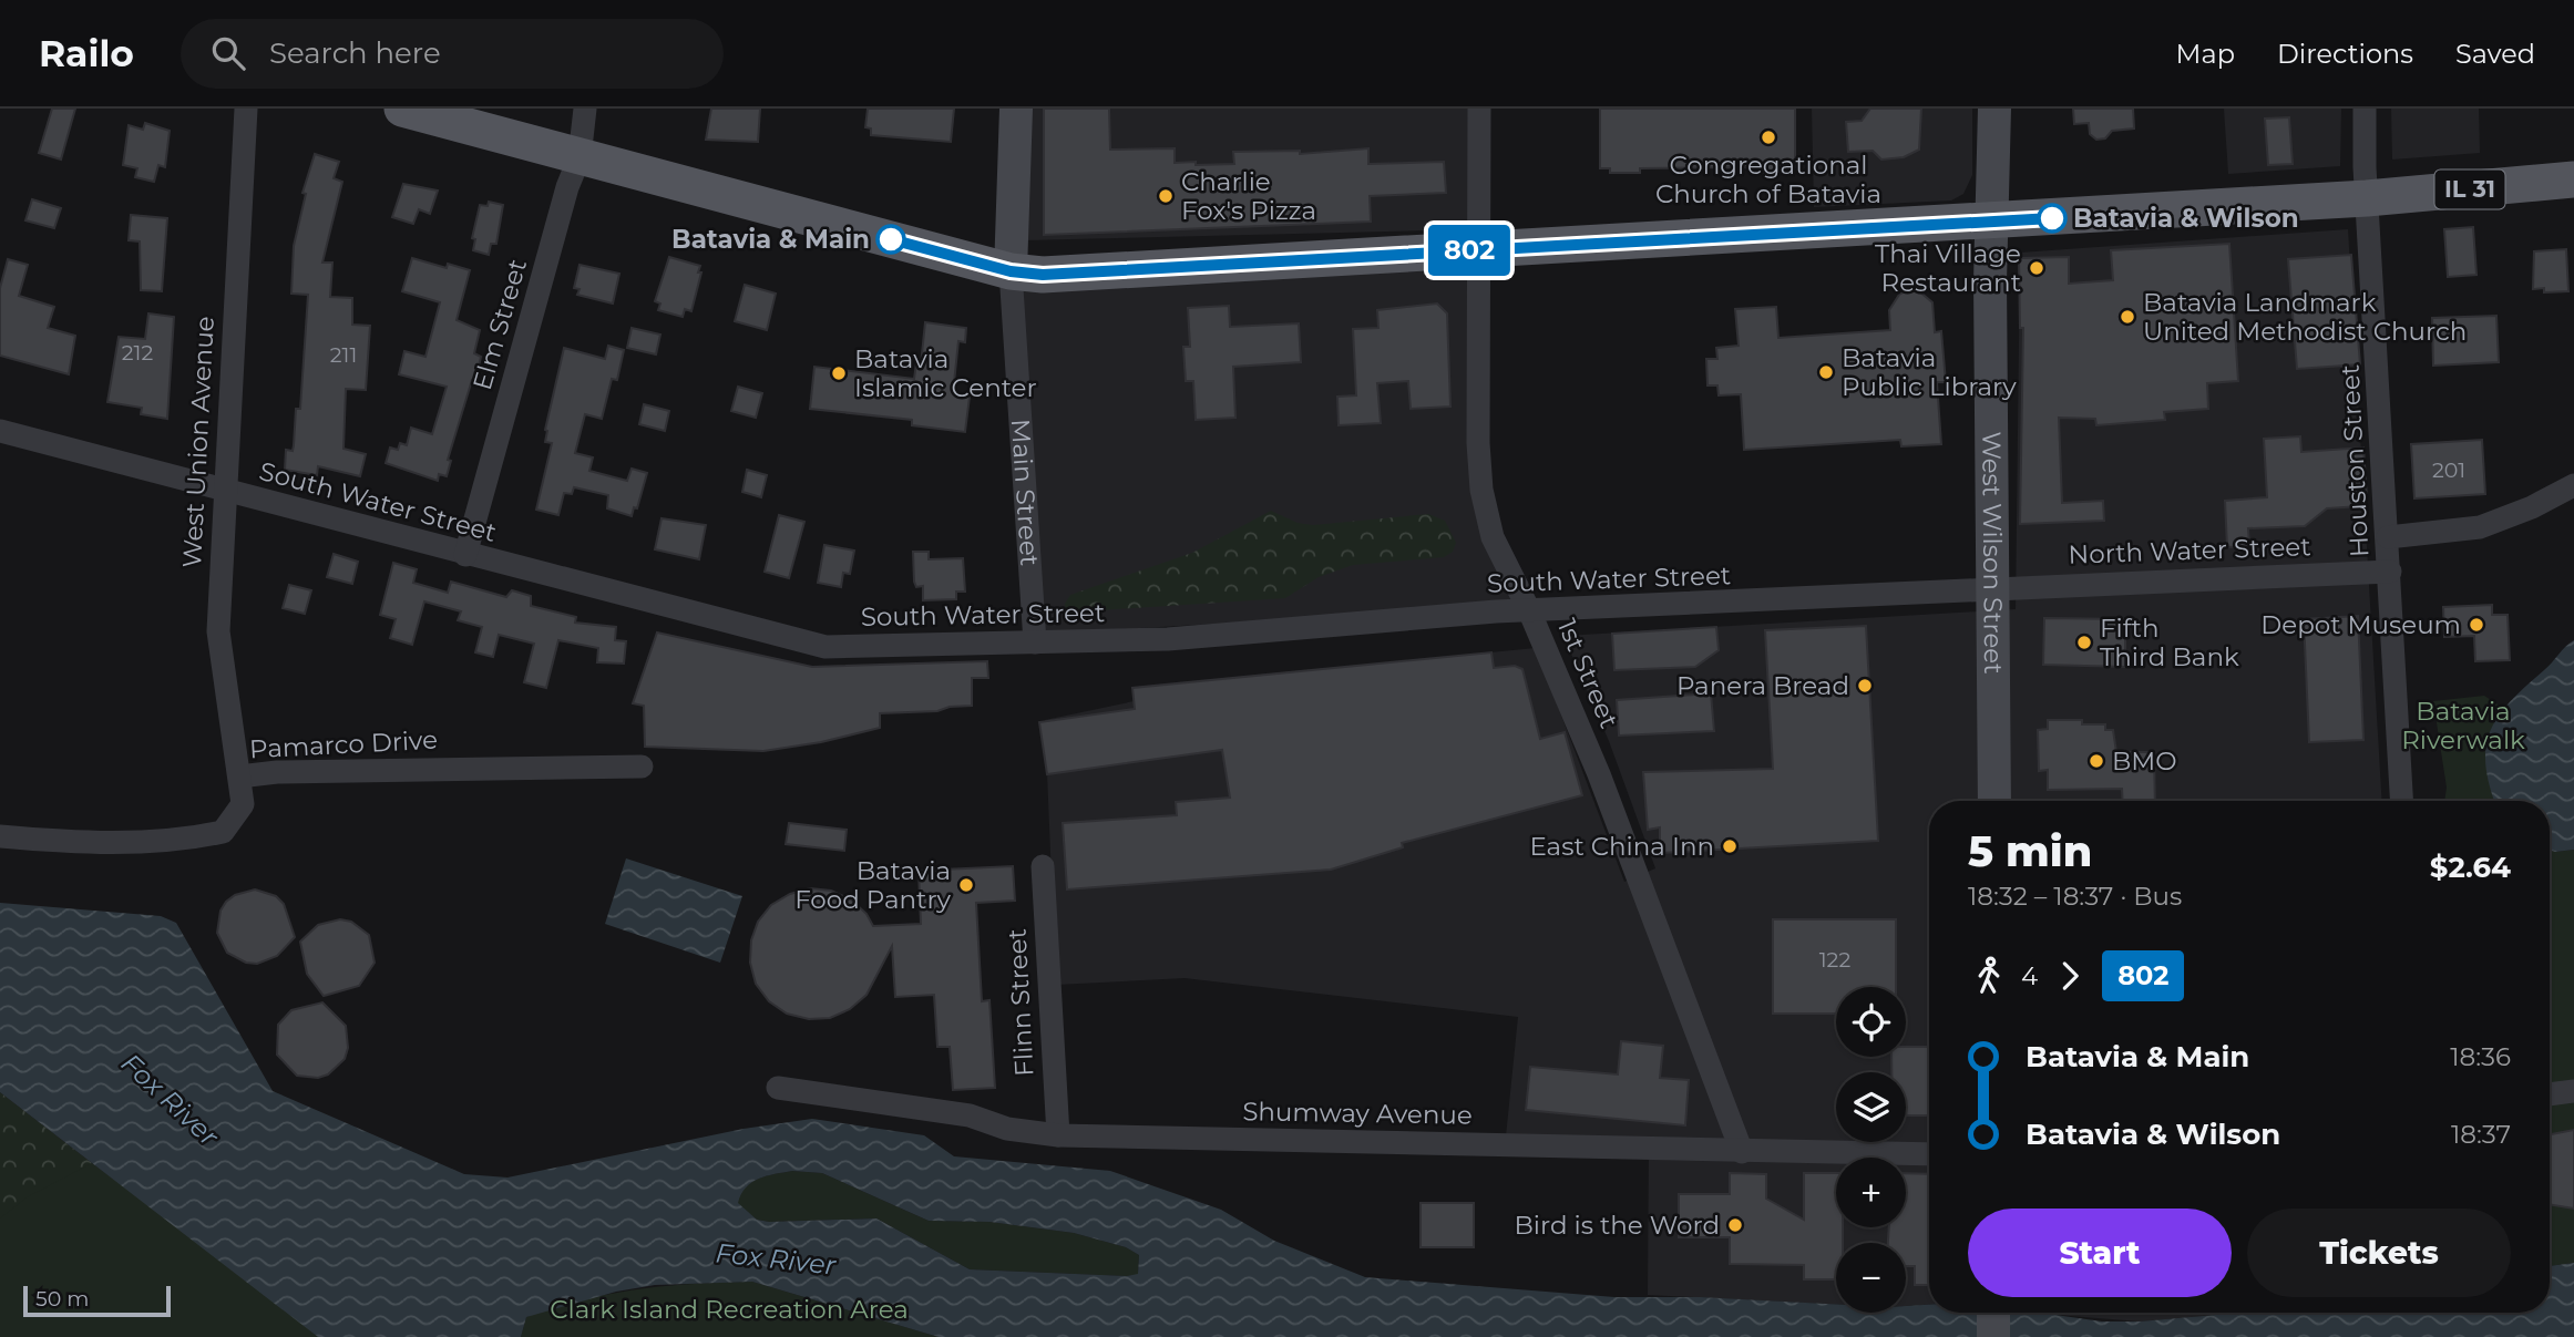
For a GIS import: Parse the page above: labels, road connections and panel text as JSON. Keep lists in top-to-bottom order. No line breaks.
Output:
{"streets":{"main road":["IL 31","Main Street","West Wilson Street"],"street":["Elm Street","West Union Avenue","Houston Street","South Water Street","North Water Street","1st Street","Pamarco Drive","Flinn Street","Shumway Avenue"]},"crossings":[["IL 31","Elm Street"],["IL 31","Houston Street"],["IL 31","Main Street"],["IL 31","West Wilson Street"],["IL 31","1st Street"],["Elm Street","South Water Street"],["West Union Avenue","South Water Street"],["West Union Avenue","Pamarco Drive"],["Houston Street","North Water Street"],["Main Street","South Water Street"],["South Water Street","North Water Street"],["South Water Street","West Wilson Street"],["South Water Street","1st Street"],["North Water Street","West Wilson Street"],["1st Street","Shumway Avenue"],["Flinn Street","Shumway Avenue"]],"water":["Fox River"],"parks":["Batavia Riverwalk","Clark Island Recreation Area"],"places":["Congregational Church of Batavia","Charlie Fox's Pizza","Batavia & Wilson","Batavia & Main","Thai Village Restaurant","Batavia Landmark United Methodist Church","Batavia Public Library","Batavia Islamic Center","Depot Museum","Fifth Third Bank","Panera Bread","BMO","East China Inn","Batavia Food Pantry","Bird is the Word"],"lines":["bus line 802"],"house_numbers":["212","211","201","122"],"scale_bar":"50 m","page":{"header":"Railo","search":"Search here","nav":["Map","Directions","Saved"],"on_map":"802","heading":["5 min","18:32 – 18:37 · Bus","$2.64"],"legs":["4","802"],"map_buttons":["+","−"],"list":[{"name":"Batavia & Main","value":"18:36"},{"name":"Batavia & Wilson","value":"18:37"}],"buttons":["Start","Tickets"],"scale":"50 m"}}
